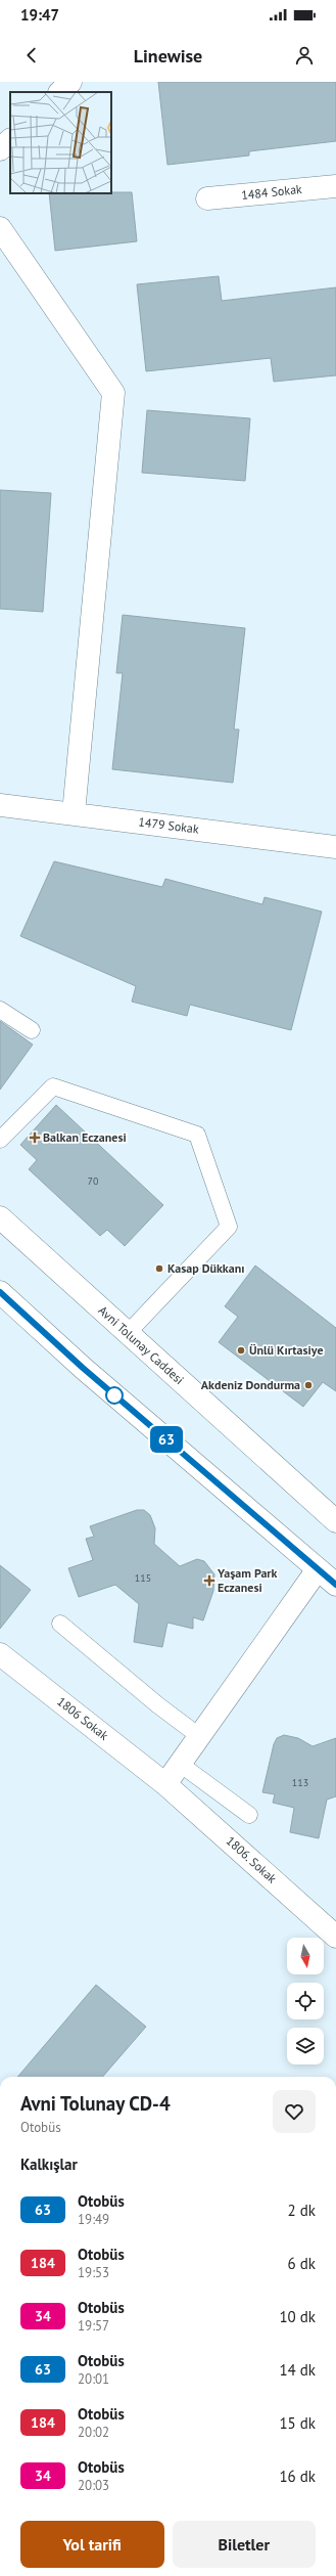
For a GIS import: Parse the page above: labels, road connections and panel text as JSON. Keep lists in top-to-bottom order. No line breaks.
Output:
{"streets":{"street":["1484 Sokak","1479 Sokak","Avni Tolunay Caddesi","1806 Sokak","1806. Sokak"]},"crossings":[["1806 Sokak","1806. Sokak"]],"places":{"health":["Balkan Eczanesi","Yaşam Park Eczanesi"],"other":["Kasap Dükkanı","Ünlü Kırtasiye","Akdeniz Dondurma"]},"lines":["bus line 63"],"house_numbers":["70","115","113"],"north":"bottom","page":{"status":"19:47","header":"Linewise","on_map":"63","heading":[["Avni Tolunay CD-4","Otobüs"],"Kalkışlar"],"list":[{"mark":"63","name":"Otobüs","note":"19:49","value":"2 dk"},{"mark":"184","name":"Otobüs","note":"19:53","value":"6 dk"},{"mark":"34","name":"Otobüs","note":"19:57","value":"10 dk"},{"mark":"63","name":"Otobüs","note":"20:01","value":"14 dk"},{"mark":"184","name":"Otobüs","note":"20:02","value":"15 dk"},{"mark":"34","name":"Otobüs","note":"20:03","value":"16 dk"}],"buttons":["Yol tarifi","Biletler"]}}
